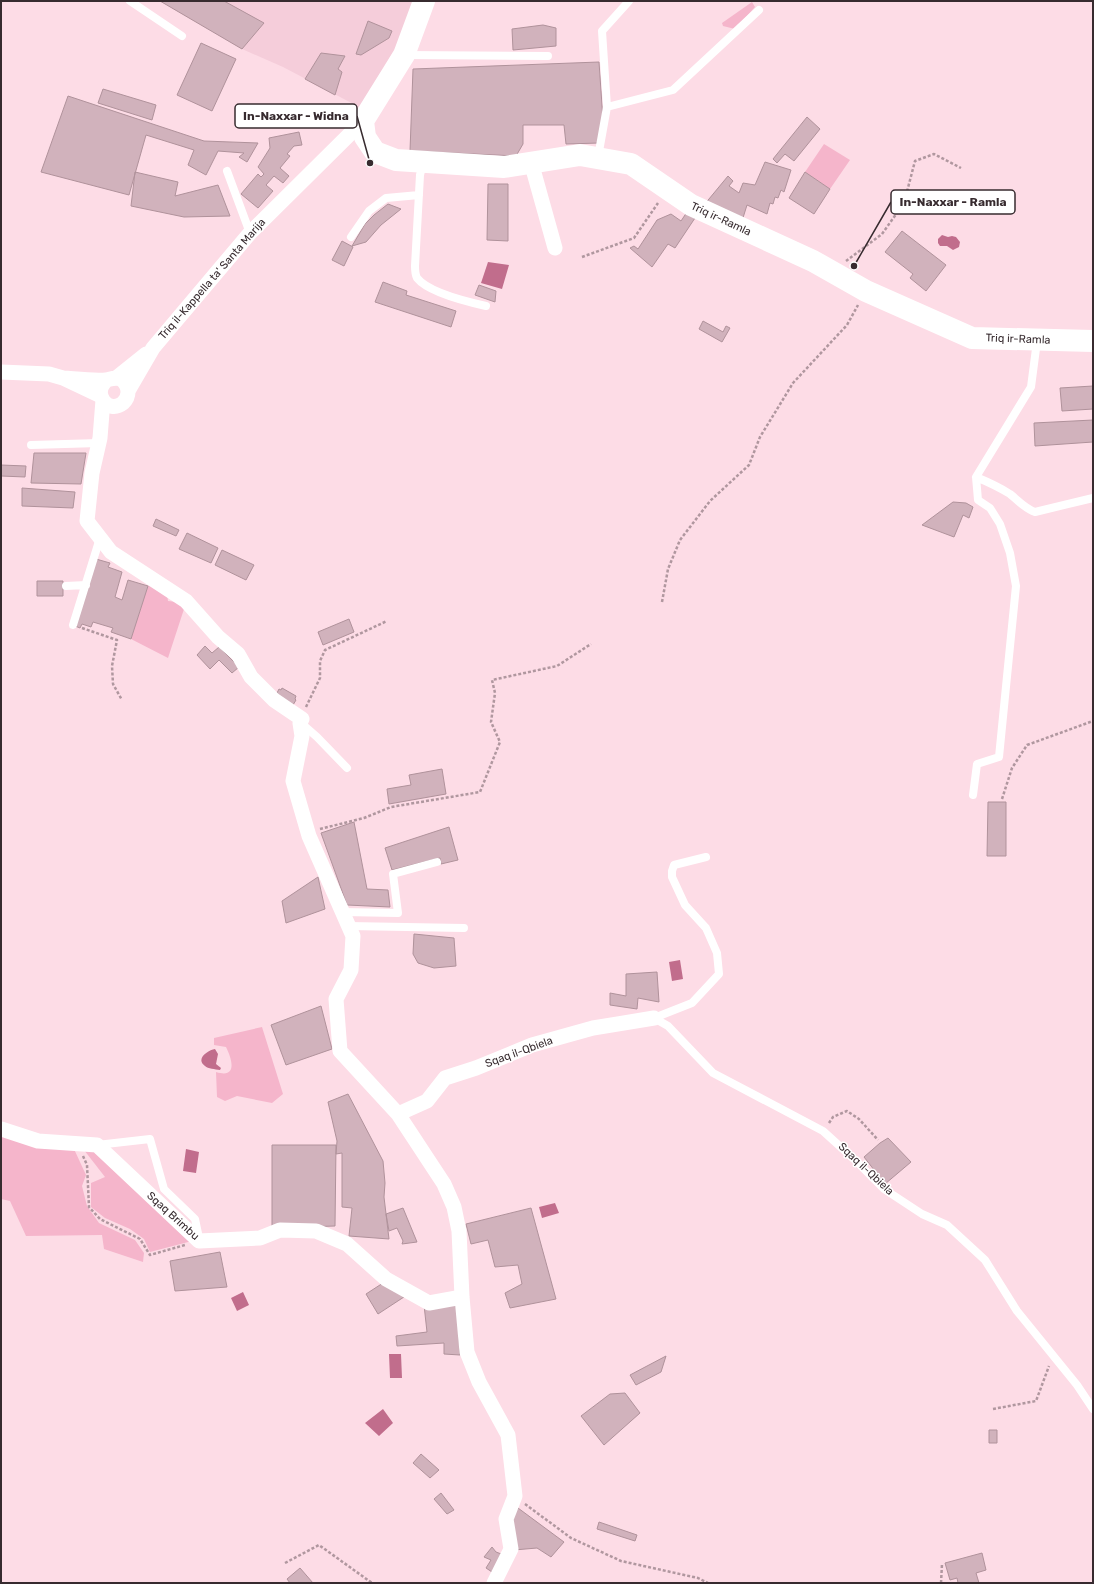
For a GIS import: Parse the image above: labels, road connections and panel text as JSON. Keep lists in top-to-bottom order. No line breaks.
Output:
{"streets":{"main road":["Triq ir-Ramla","Triq il-Kappella ta' Santa Marija"],"street":["Sqaq il-Qbiela","Sqaq Brimbu"]},"crossings":[["Triq ir-Ramla","Triq il-Kappella ta' Santa Marija"]],"places":["In-Naxxar - Widna","In-Naxxar - Ramla"]}
